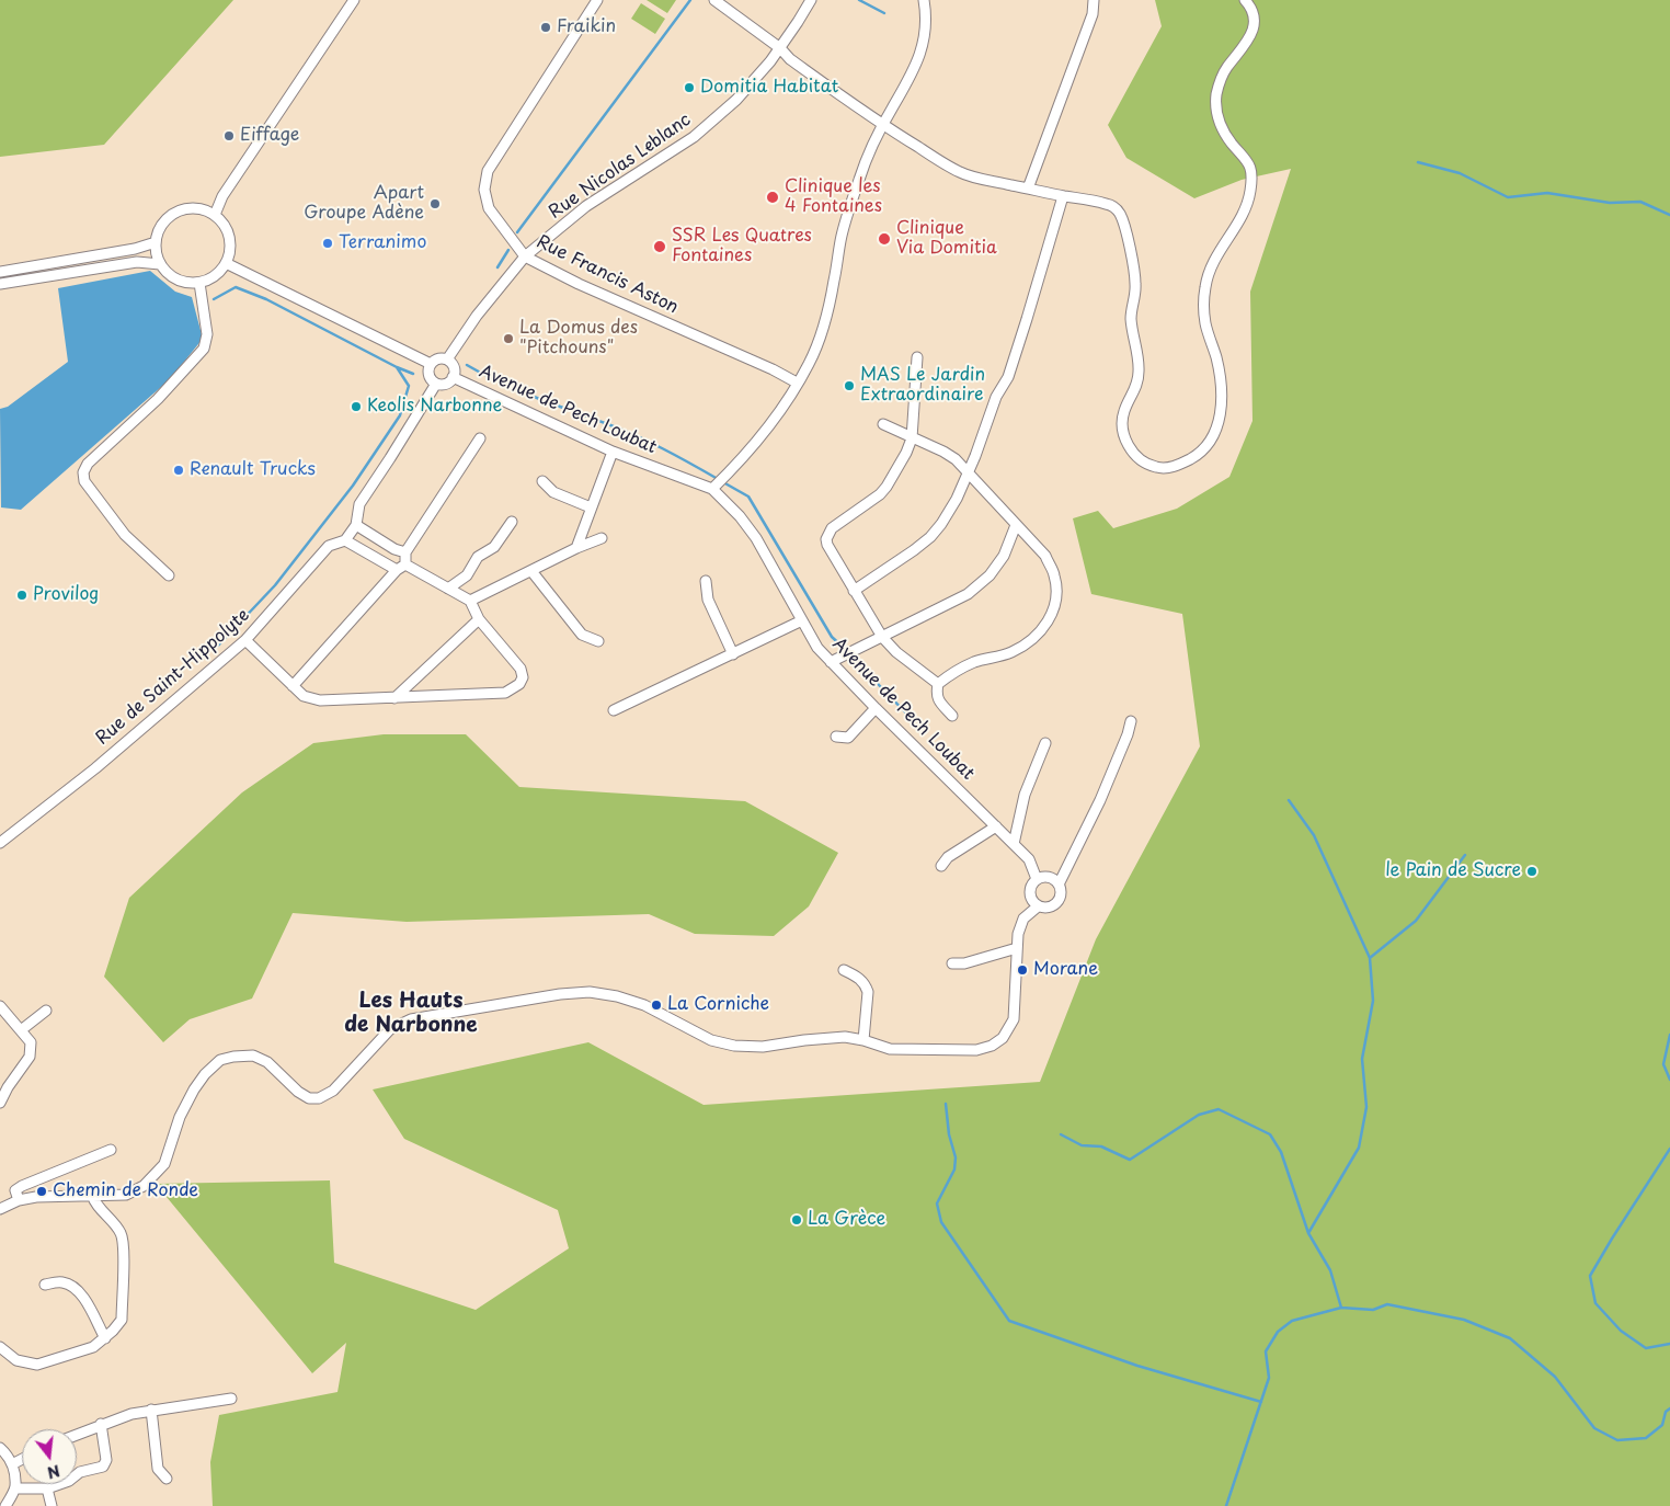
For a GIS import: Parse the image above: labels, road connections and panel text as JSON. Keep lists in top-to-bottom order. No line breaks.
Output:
{"streets":{"street":["Rue Nicolas Leblanc","Rue Francis Aston","Avenue de Pech Loubat","Rue de Saint-Hippolyte"]},"crossings":[["Rue Nicolas Leblanc","Rue Francis Aston"],["Rue Nicolas Leblanc","Avenue de Pech Loubat"],["Rue Nicolas Leblanc","Rue de Saint-Hippolyte"],["Avenue de Pech Loubat","Rue de Saint-Hippolyte"]],"districts":["Les Hauts de Narbonne"],"places":["Fraikin","Domitia Habitat","Eiffage","Clinique les 4 Fontaines","Apart Groupe Adène","Clinique Via Domitia","Terranimo","SSR Les Quatres Fontaines","La Domus des \"Pitchouns\"","MAS Le Jardin Extraordinaire","Keolis Narbonne","Renault Trucks","Provilog","le Pain de Sucre","Morane","La Corniche","Chemin de Ronde","La Grèce"],"north":"bottom"}
